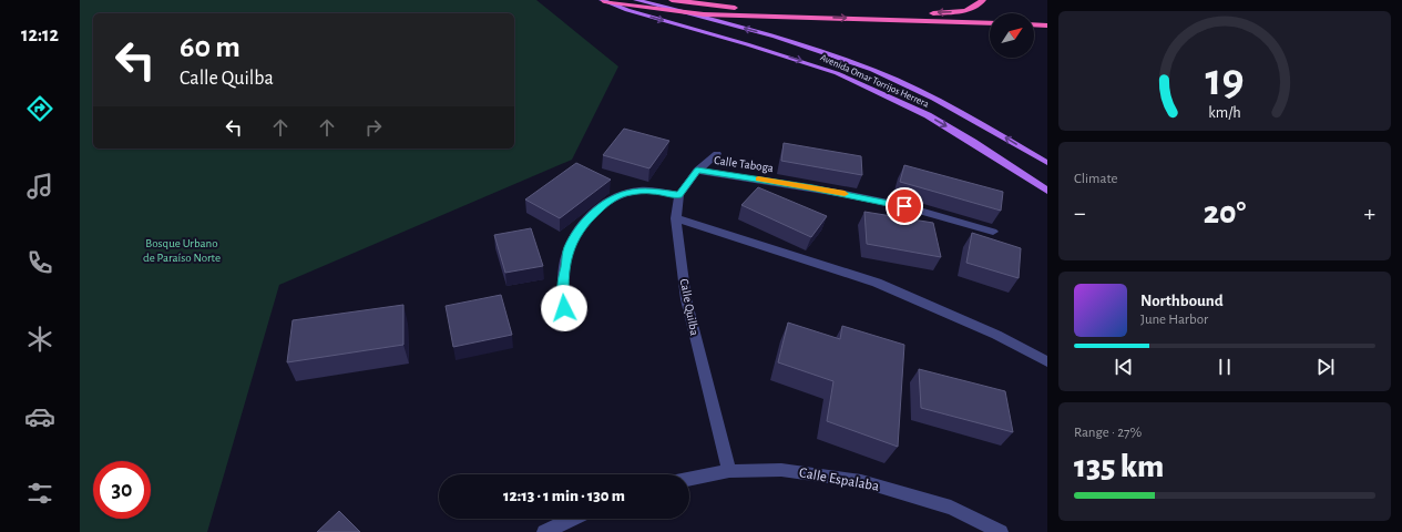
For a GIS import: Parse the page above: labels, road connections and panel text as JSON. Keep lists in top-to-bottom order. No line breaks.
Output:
{"streets":{"main road":["Avenida Omar Torrijos Herrera"],"street":["Calle Taboga","Calle Quilba","Calle Espalaba"]},"crossings":[["Calle Taboga","Calle Quilba"],["Calle Quilba","Calle Espalaba"]],"parks":["Bosque Urbano de Paraíso Norte"],"north":"top right","page":{"tabs":"12:12","turn":["60 m","Calle Quilba"],"tile":["Climate",["Range · 27%","135 km"]],"heat":["−","20°","+"],"song":["Northbound","June Harbor"],"limit":"30","trip":"12:13 · 1 min · 130 m","gauge":["19","km/h"]}}
